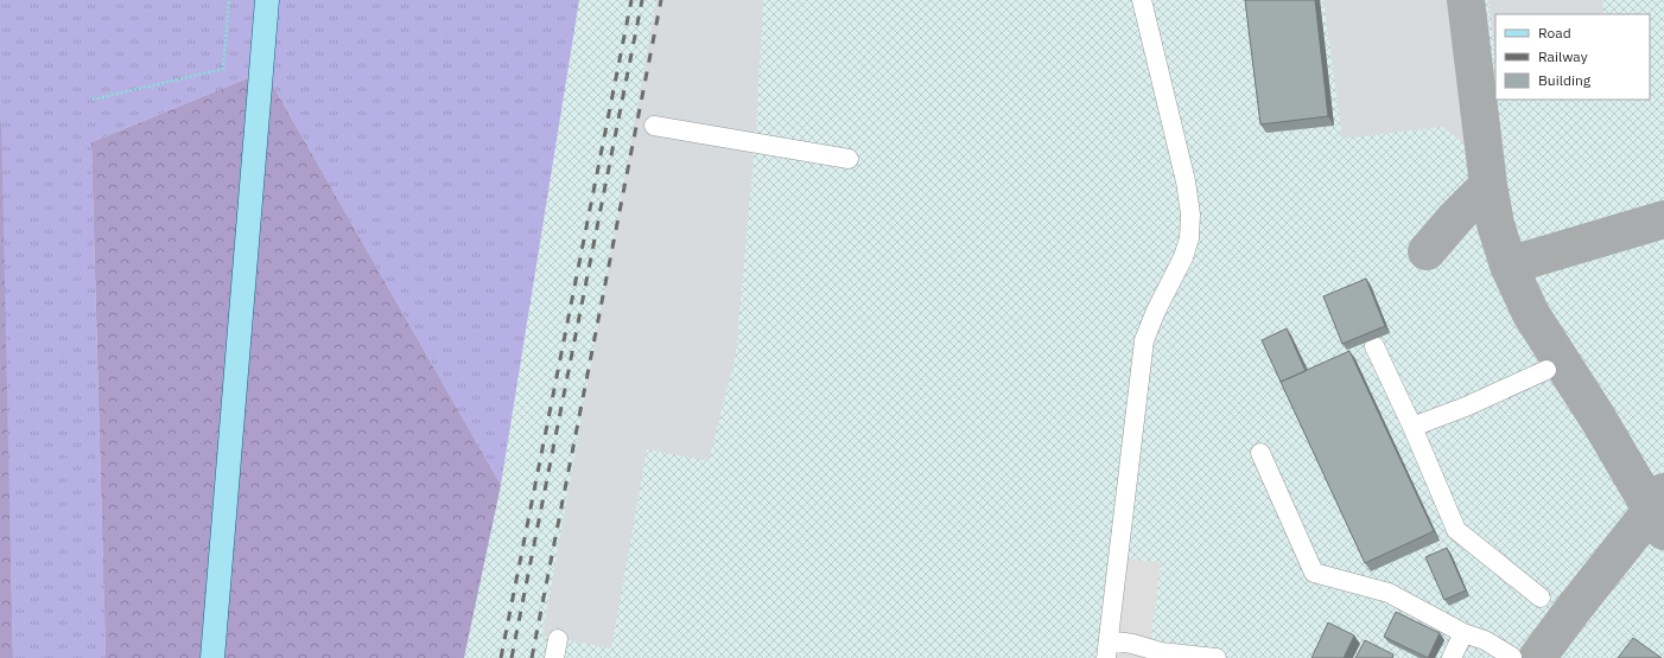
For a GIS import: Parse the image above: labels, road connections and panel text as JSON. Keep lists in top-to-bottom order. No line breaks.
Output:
{"legend":["Road","Railway","Building"]}
